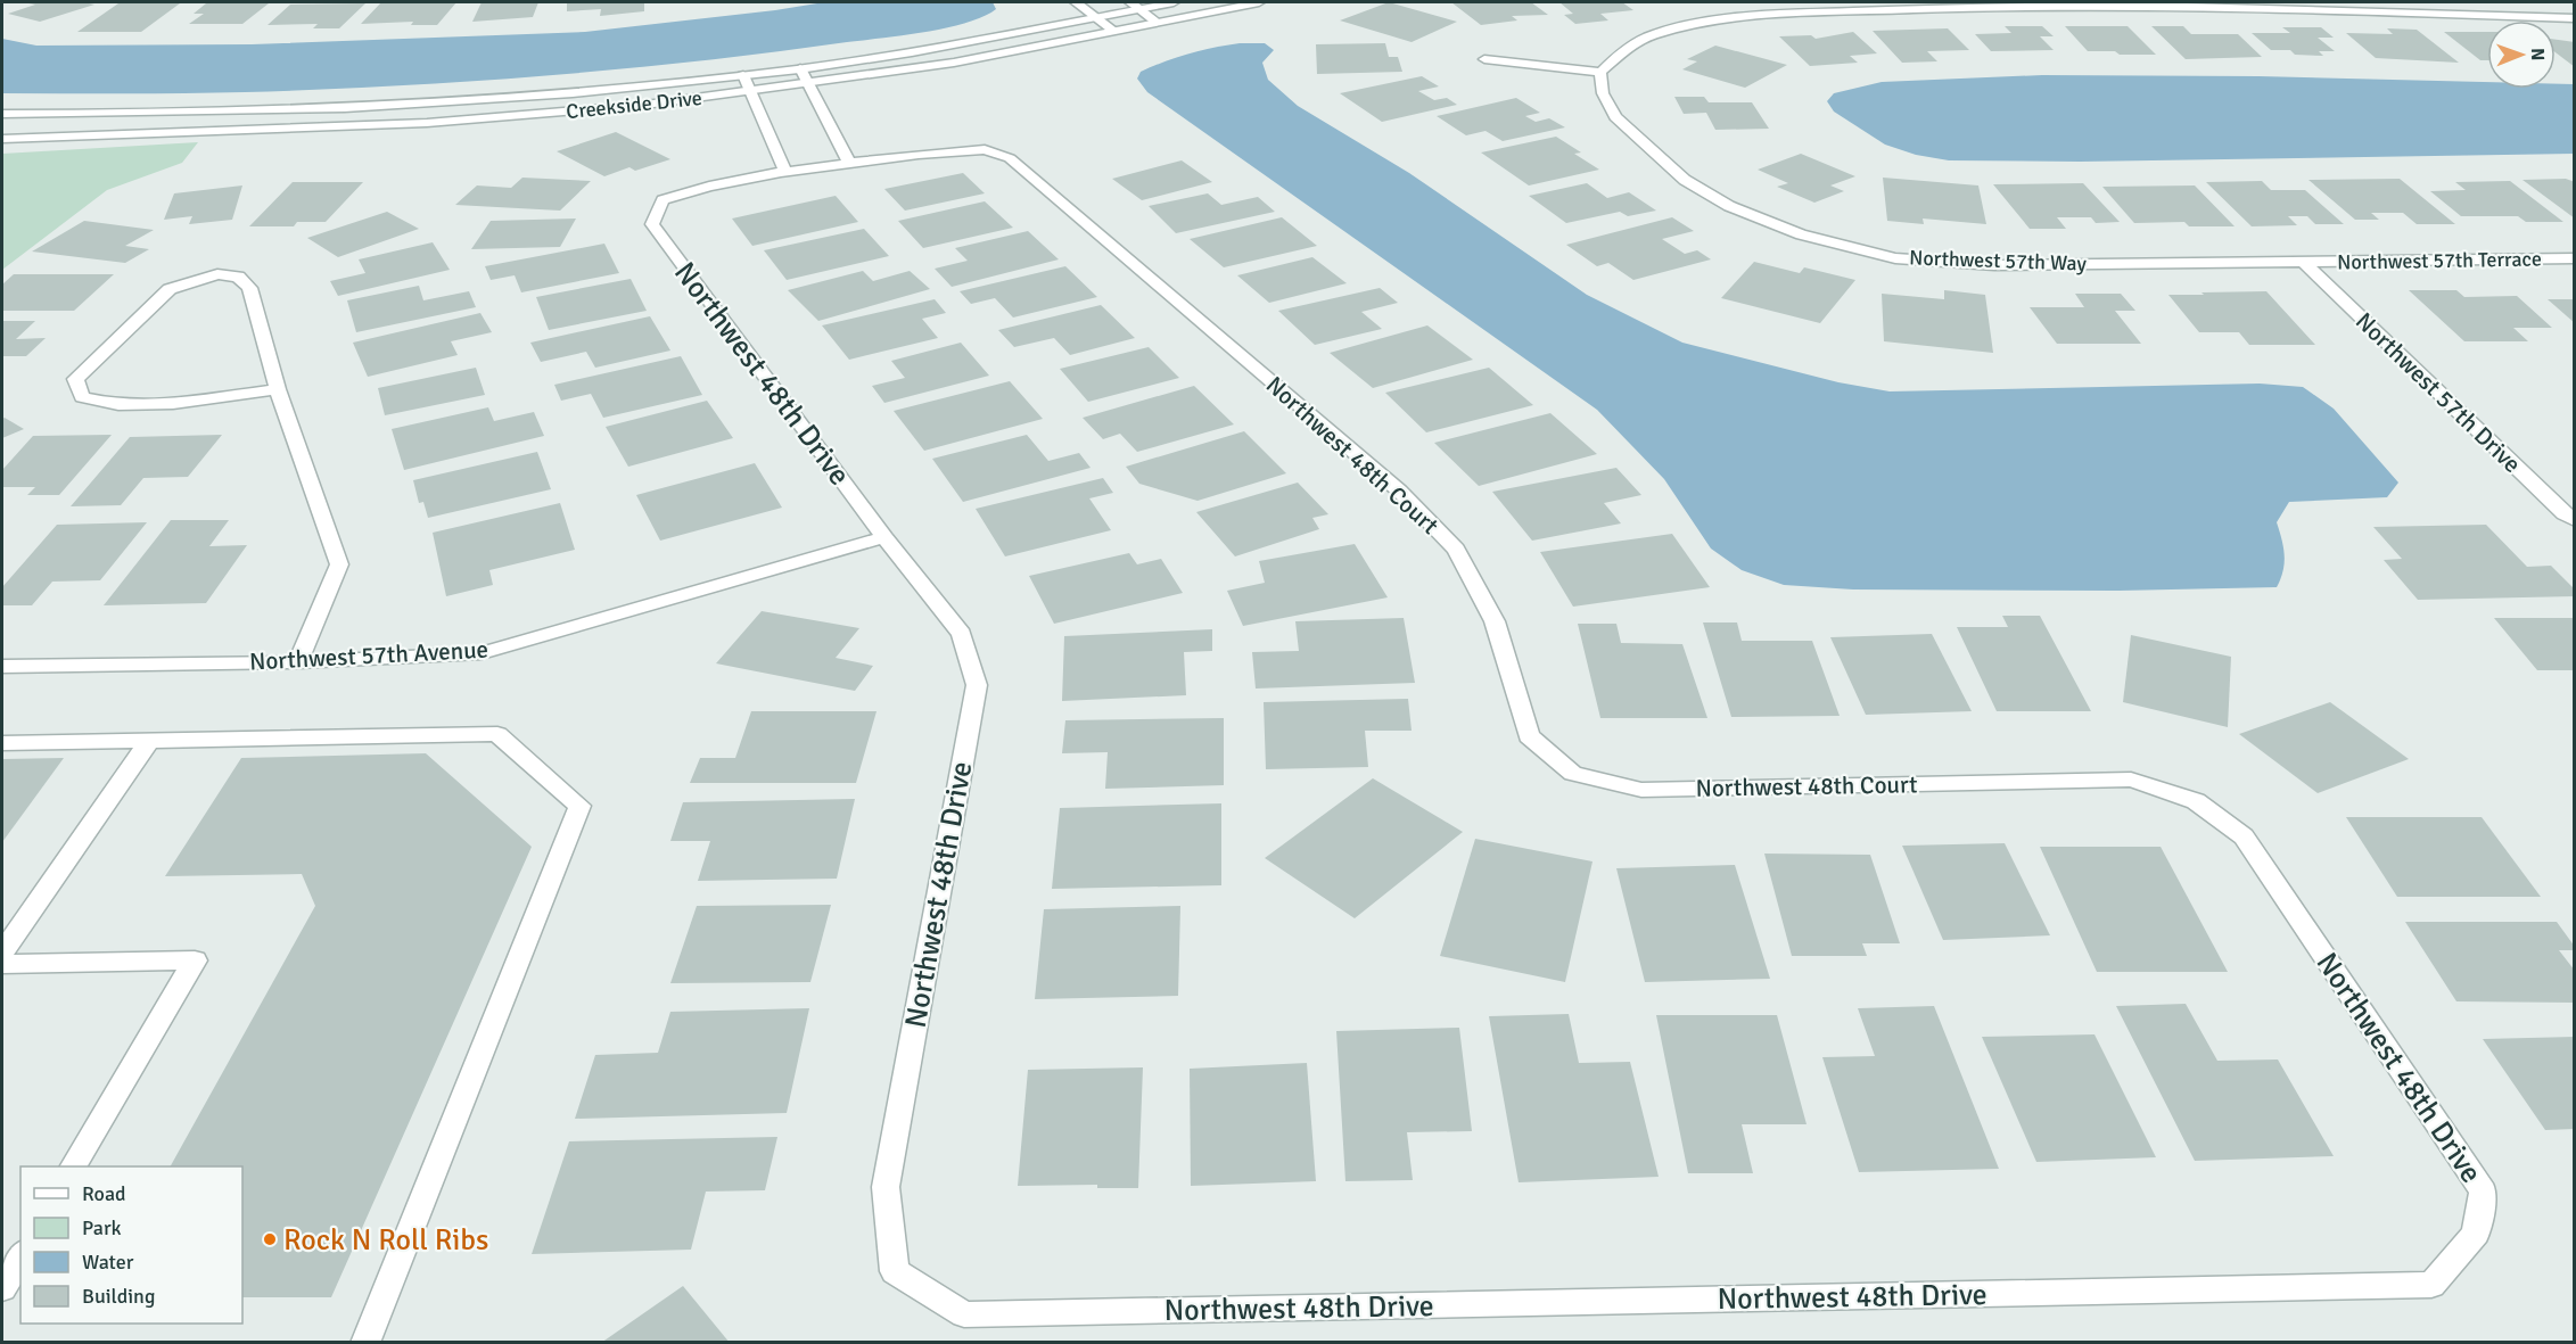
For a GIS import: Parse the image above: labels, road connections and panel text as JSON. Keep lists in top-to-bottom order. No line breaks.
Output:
{"streets":{"street":["Creekside Drive","Northwest 57th Way","Northwest 57th Terrace","Northwest 48th Drive","Northwest 57th Drive","Northwest 48th Court","Northwest 57th Avenue"]},"crossings":[["Northwest 57th Way","Northwest 57th Terrace"],["Northwest 57th Way","Northwest 57th Drive"],["Northwest 57th Terrace","Northwest 57th Drive"],["Northwest 48th Drive","Northwest 48th Court"],["Northwest 48th Drive","Northwest 57th Avenue"]],"places":["Rock N Roll Ribs"],"legend":["Road","Park","Water","Building"],"north":"right"}
